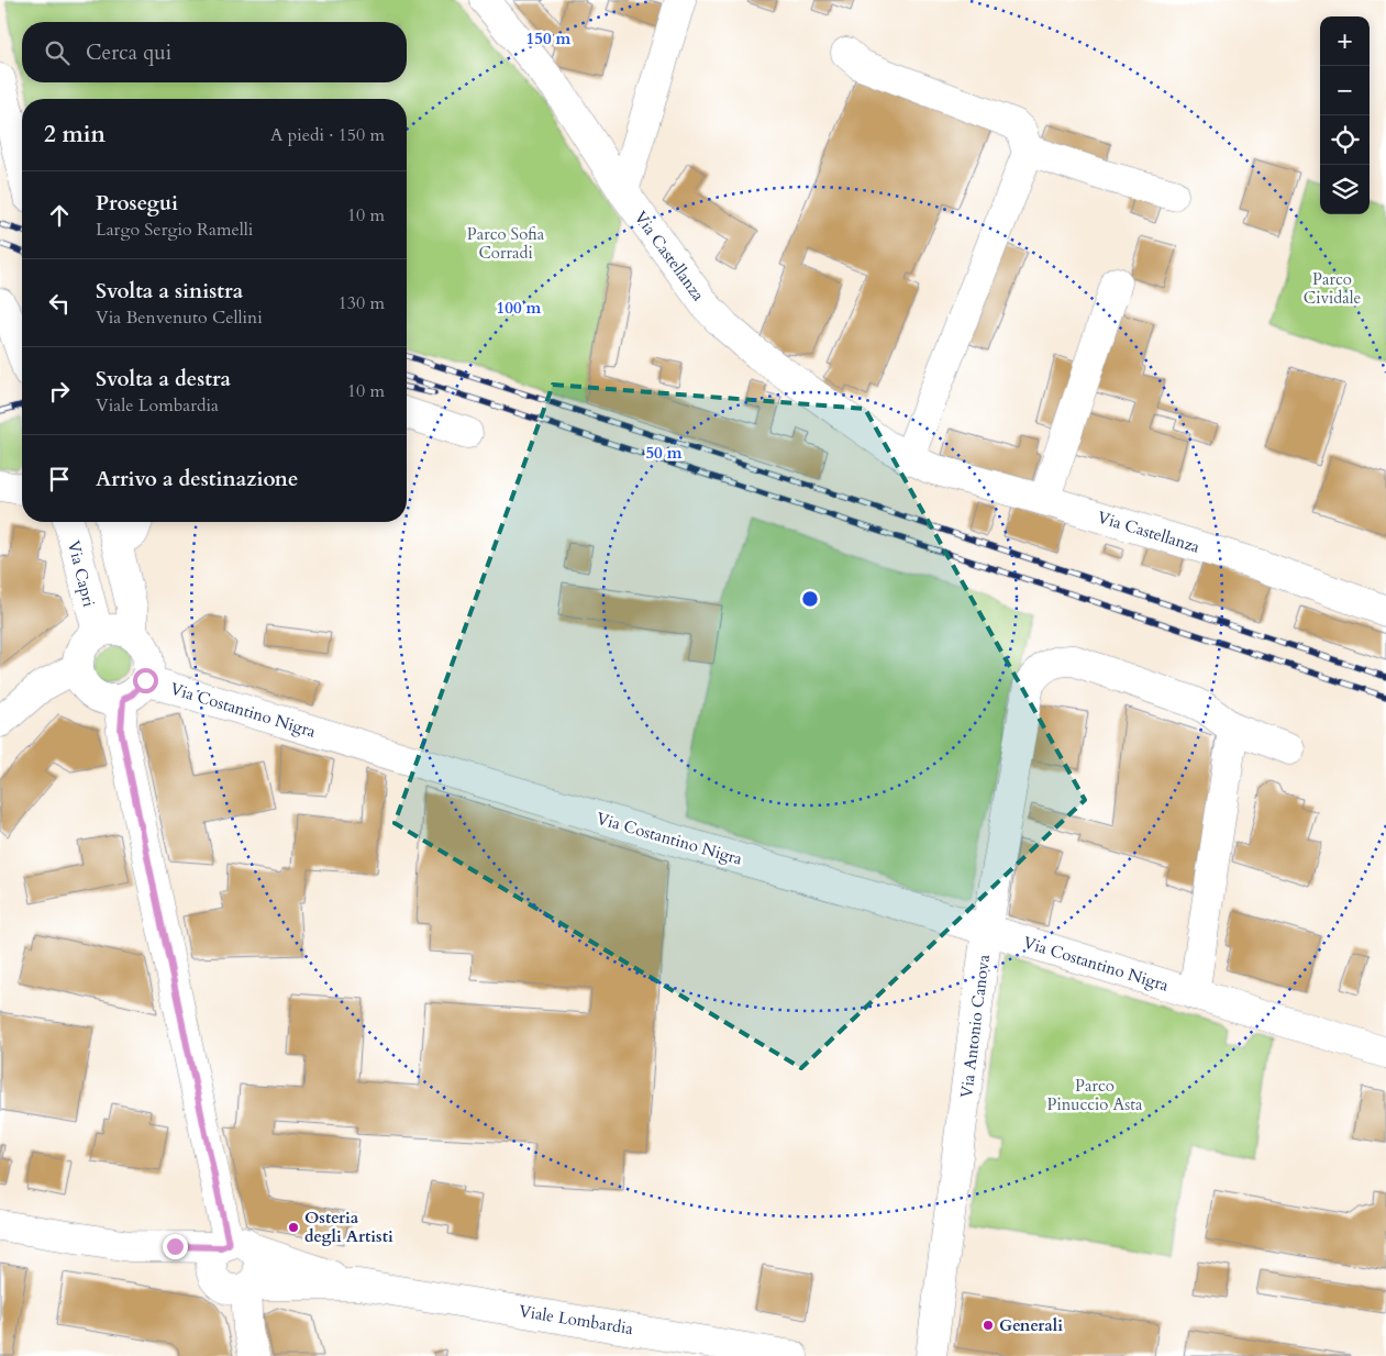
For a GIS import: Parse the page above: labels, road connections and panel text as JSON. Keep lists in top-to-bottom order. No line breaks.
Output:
{"streets":{"street":["Via Castellanza","Via Capri","Via Costantino Nigra","Via Antonio Canova","Viale Lombardia"]},"crossings":[["Via Capri","Via Costantino Nigra"],["Via Costantino Nigra","Via Antonio Canova"]],"parks":["Parco Sofia Corradi","Parco Cividale","Parco Pinuccio Asta"],"places":["Osteria degli Artisti","Generali"],"page":{"map_buttons":["+","−"],"search":"Cerca qui","heading":["2 min","A piedi · 150 m"],"list":[["Prosegui","Largo Sergio Ramelli","10 m"],["Svolta a sinistra","Via Benvenuto Cellini","130 m"],["Svolta a destra","Viale Lombardia","10 m"],"Arrivo a destinazione"]},"rings":["150 m","100 m","50 m"]}
